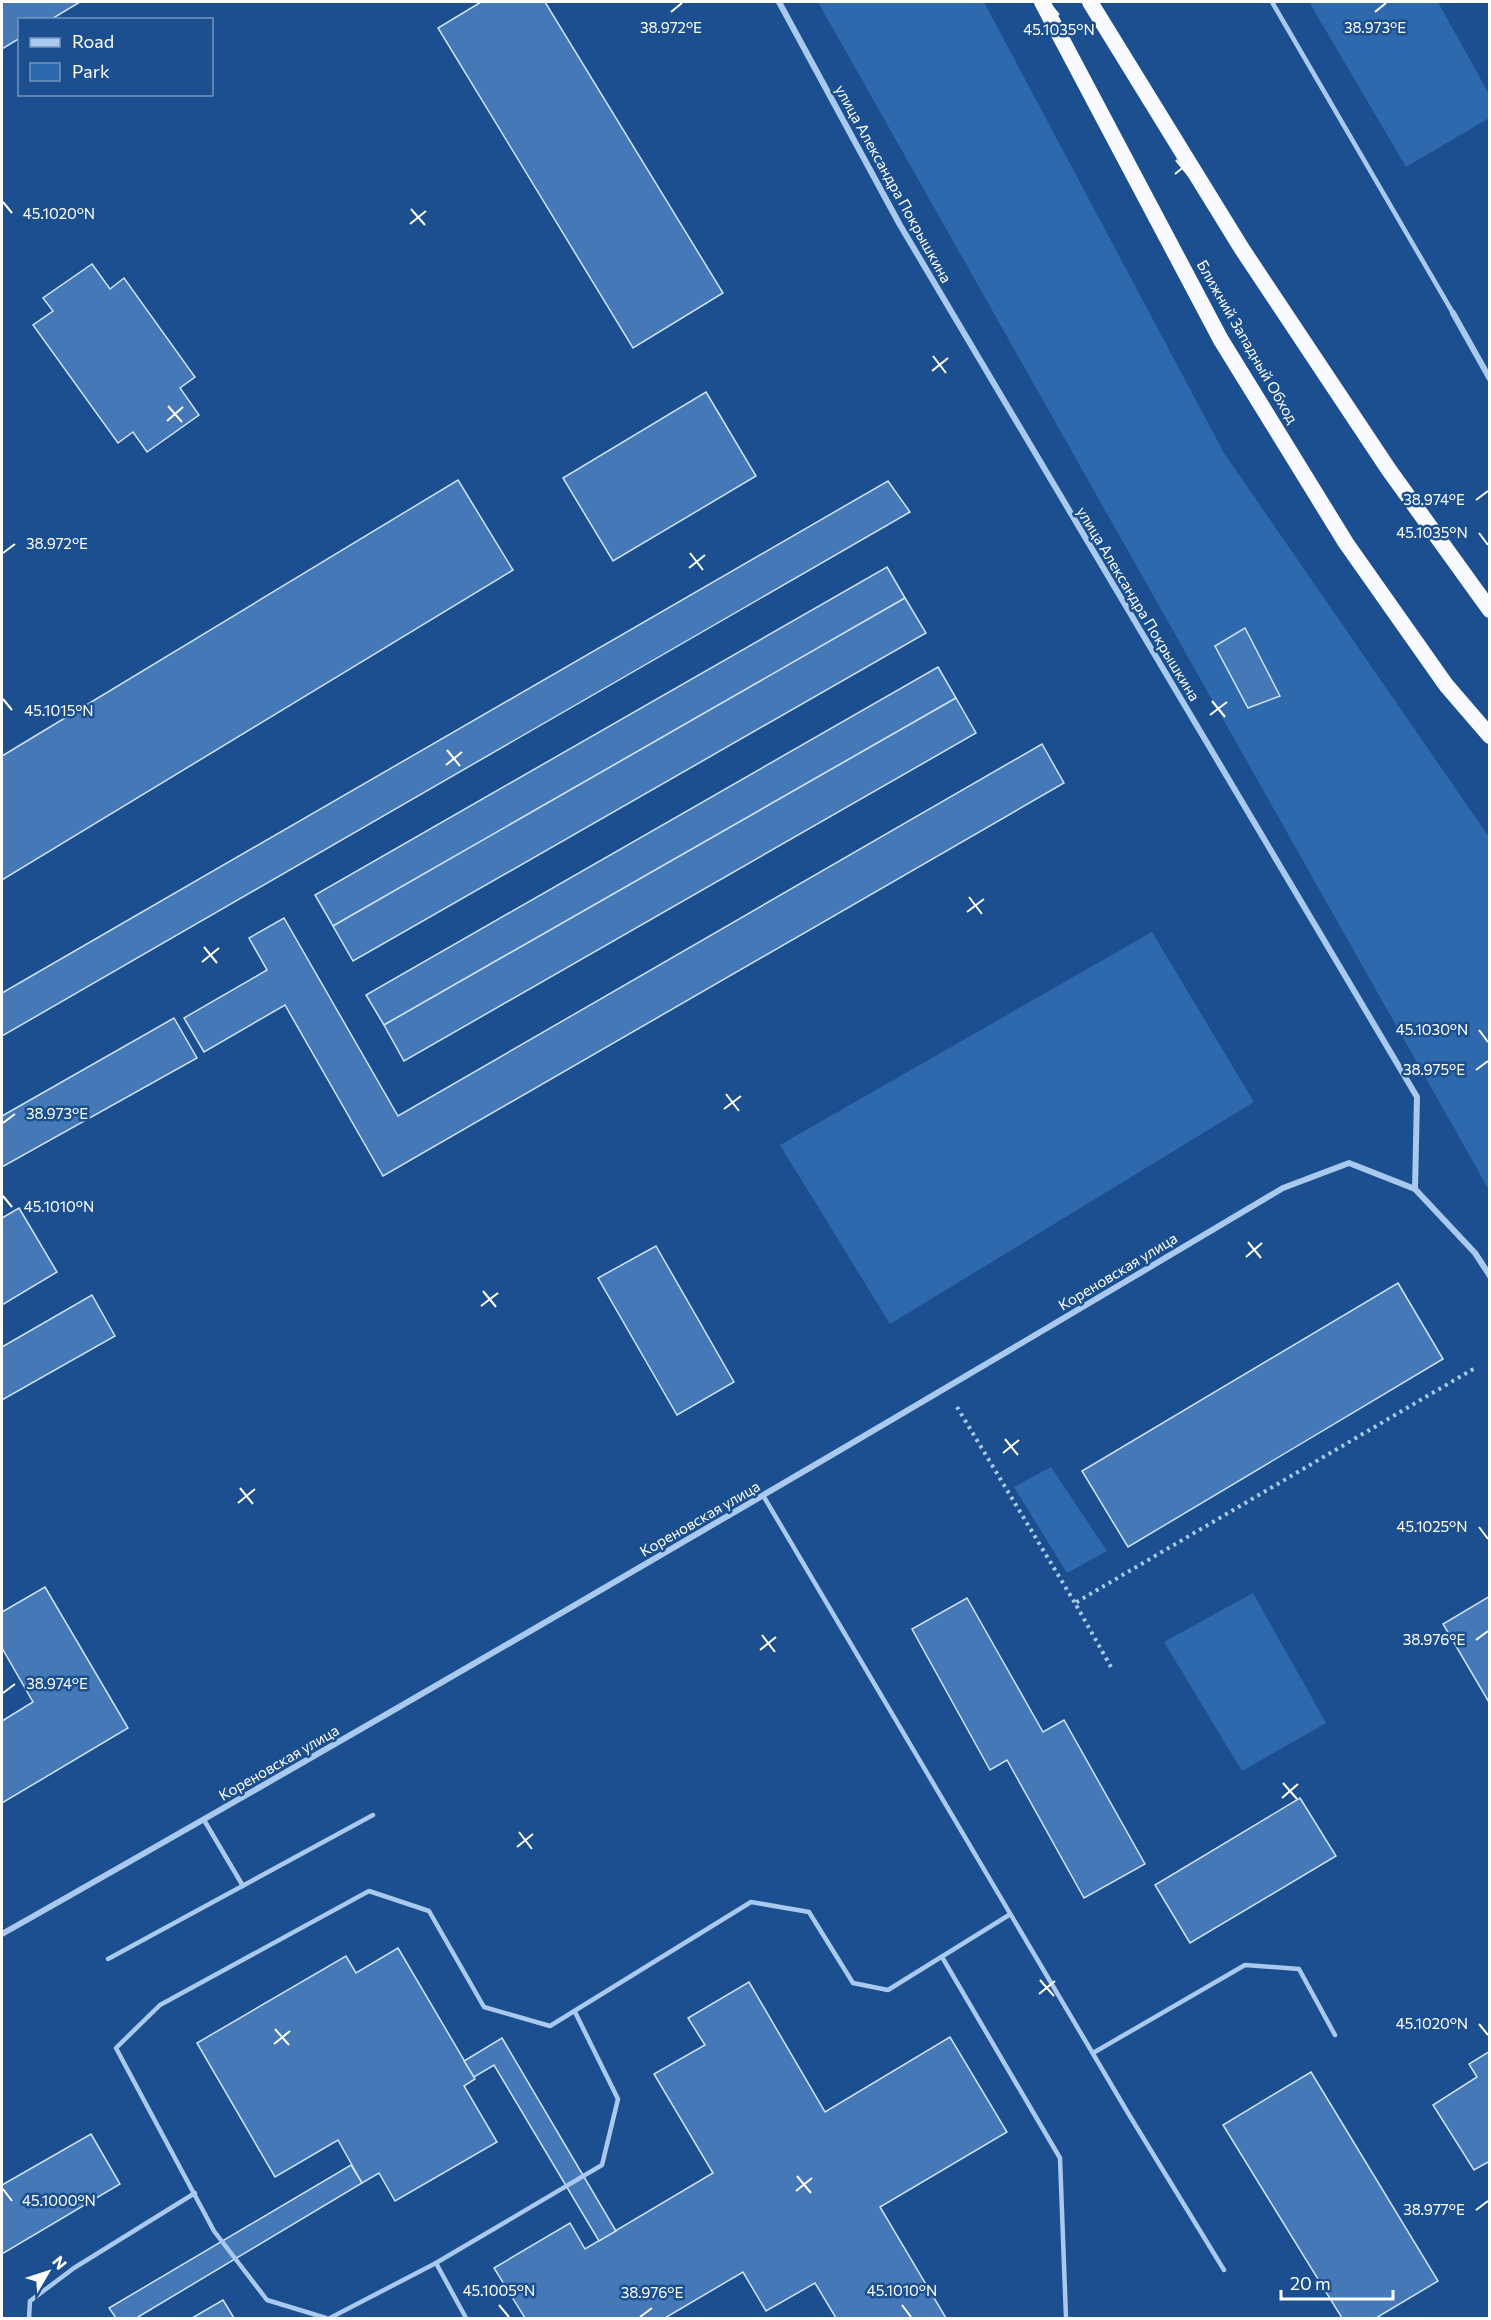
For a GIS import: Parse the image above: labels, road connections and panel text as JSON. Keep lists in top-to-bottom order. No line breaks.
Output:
{"streets":{"highway":["Ближний Западный Обход"],"street":["улица Александра Покрышкина","Кореновская улица"]},"crossings":[["улица Александра Покрышкина","Кореновская улица"]],"legend":["Road","Park"],"scale_bar":"20 m","north":"top right","coordinates":["38.973°E","38.972°E","45.1035°N","45.1020°N","38.974°E","45.1015°N","45.1030°N","38.975°E","45.1010°N","45.1025°N","38.976°E","45.1000°N","38.977°E","45.1005°N"]}
